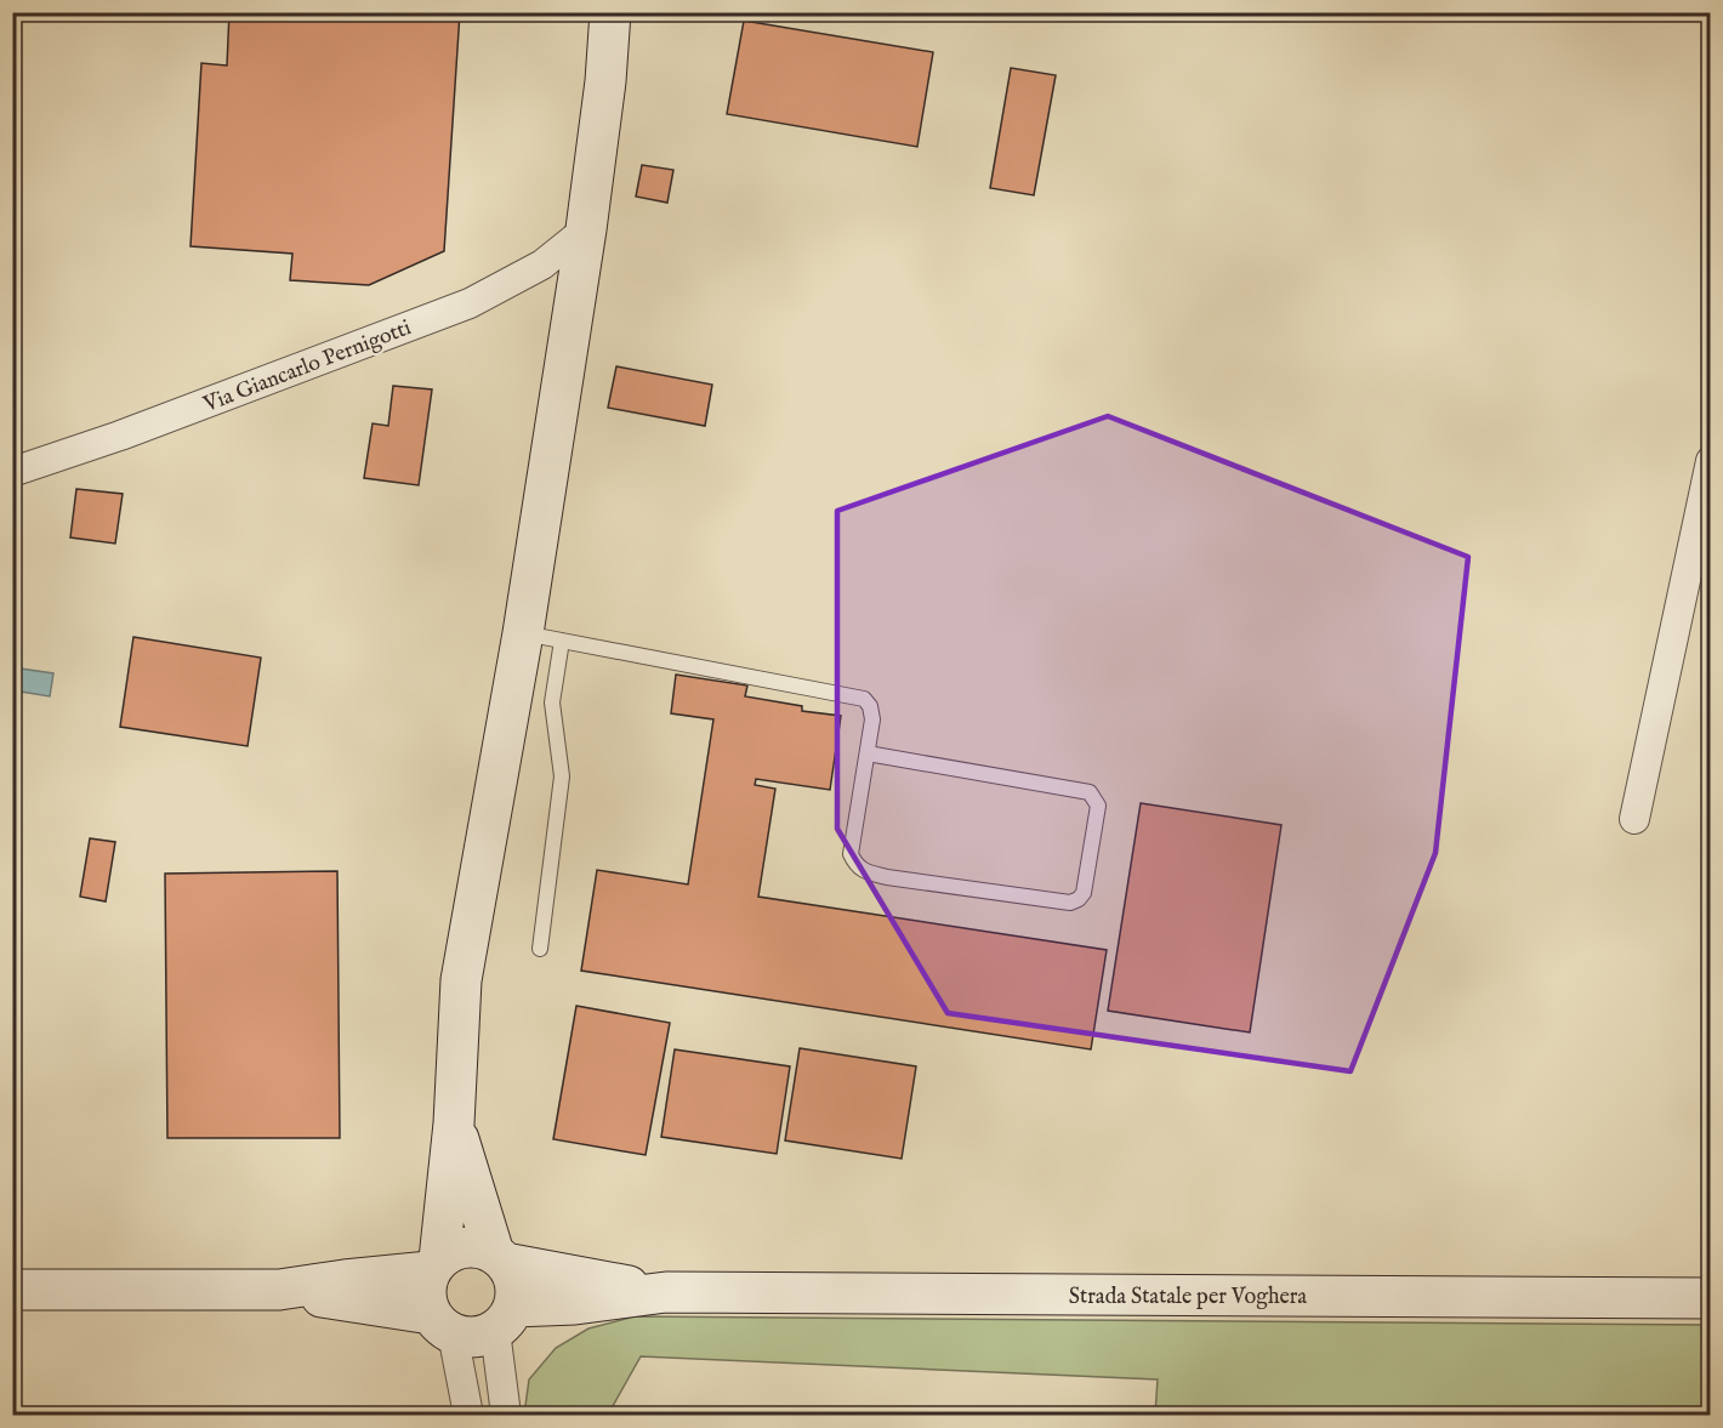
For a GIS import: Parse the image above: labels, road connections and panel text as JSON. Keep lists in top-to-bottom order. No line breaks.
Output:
{"streets":{"main road":["Strada Statale per Voghera"],"street":["Via Giancarlo Pernigotti"]}}
